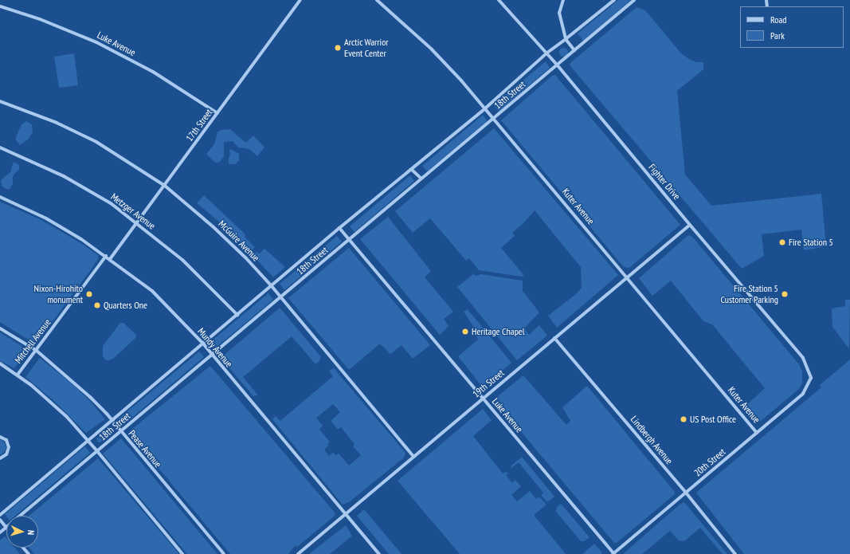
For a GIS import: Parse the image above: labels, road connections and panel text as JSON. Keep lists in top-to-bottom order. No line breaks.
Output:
{"streets":{"street":["Luke Avenue","18th Street","17th Street","Fighter Drive","Kuter Avenue","Metzger Avenue","McGuire Avenue","Mitchell Avenue","Mundy Avenue","19th Street","Lindbergh Avenue","Pease Avenue","20th Street"]},"crossings":[["Luke Avenue","18th Street"],["Luke Avenue","17th Street"],["Luke Avenue","19th Street"],["Luke Avenue","20th Street"],["18th Street","Fighter Drive"],["18th Street","Kuter Avenue"],["18th Street","Metzger Avenue"],["18th Street","McGuire Avenue"],["18th Street","Mundy Avenue"],["18th Street","Pease Avenue"],["17th Street","Metzger Avenue"],["17th Street","McGuire Avenue"],["17th Street","Mundy Avenue"],["Fighter Drive","19th Street"],["Fighter Drive","20th Street"],["Kuter Avenue","19th Street"],["Kuter Avenue","20th Street"],["McGuire Avenue","19th Street"],["Mitchell Avenue","Mundy Avenue"],["Mitchell Avenue","Pease Avenue"],["Mundy Avenue","19th Street"],["19th Street","Lindbergh Avenue"],["Lindbergh Avenue","20th Street"]],"places":["Arctic Warrior Event Center","Fire Station 5","Nixon-Hirohito monument","Fire Station 5 Customer Parking","Quarters One","Heritage Chapel","US Post Office"],"legend":["Road","Park"],"north":"right"}
